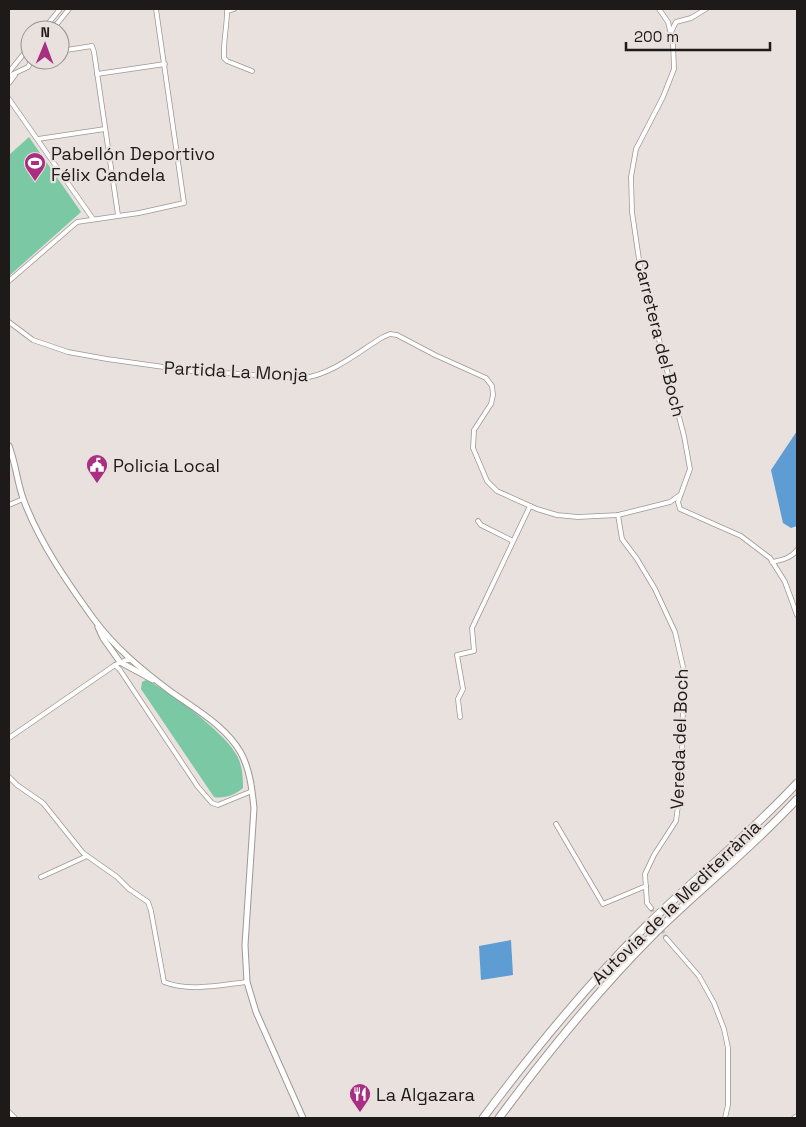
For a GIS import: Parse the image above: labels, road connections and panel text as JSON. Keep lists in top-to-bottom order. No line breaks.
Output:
{"streets":{"highway":["Autovia de la Mediterrània"],"street":["Carretera del Boch","Partida La Monja","Vereda del Boch"]},"places":{"sports":["Pabellón Deportivo Félix Candela"],"public building":["Policia Local"],"restaurant":["La Algazara"]},"scale_bar":"200 m","north":"top"}
